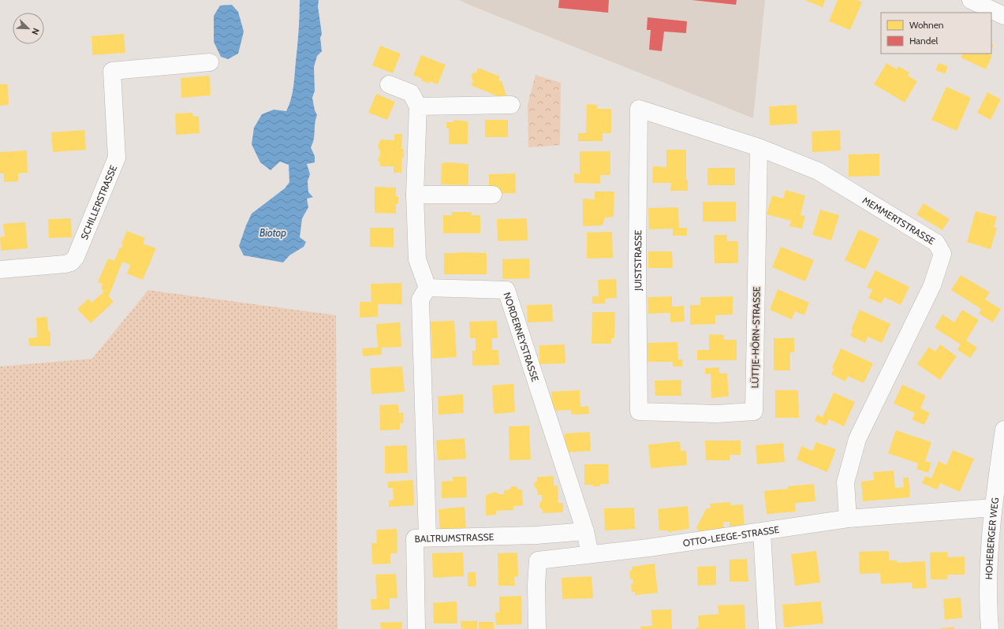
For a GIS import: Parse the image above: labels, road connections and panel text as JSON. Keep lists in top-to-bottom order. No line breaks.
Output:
{"streets":{"street":["SCHILLERSTRASSE","MEMMERTSTRASSE","JUISTSTRASSE","NORDERNEYSTRASSE","LÜTTJE-HÖRN-STRASSE","OTTO-LEEGE-STRASSE","HOHEBERGER WEG","BALTRUMSTRASSE"]},"crossings":[["MEMMERTSTRASSE","JUISTSTRASSE"],["MEMMERTSTRASSE","LÜTTJE-HÖRN-STRASSE"],["MEMMERTSTRASSE","OTTO-LEEGE-STRASSE"],["JUISTSTRASSE","LÜTTJE-HÖRN-STRASSE"],["NORDERNEYSTRASSE","OTTO-LEEGE-STRASSE"],["NORDERNEYSTRASSE","BALTRUMSTRASSE"],["OTTO-LEEGE-STRASSE","HOHEBERGER WEG"]],"water":["Biotop"],"legend":["Wohnen","Handel"],"north":"bottom right"}
